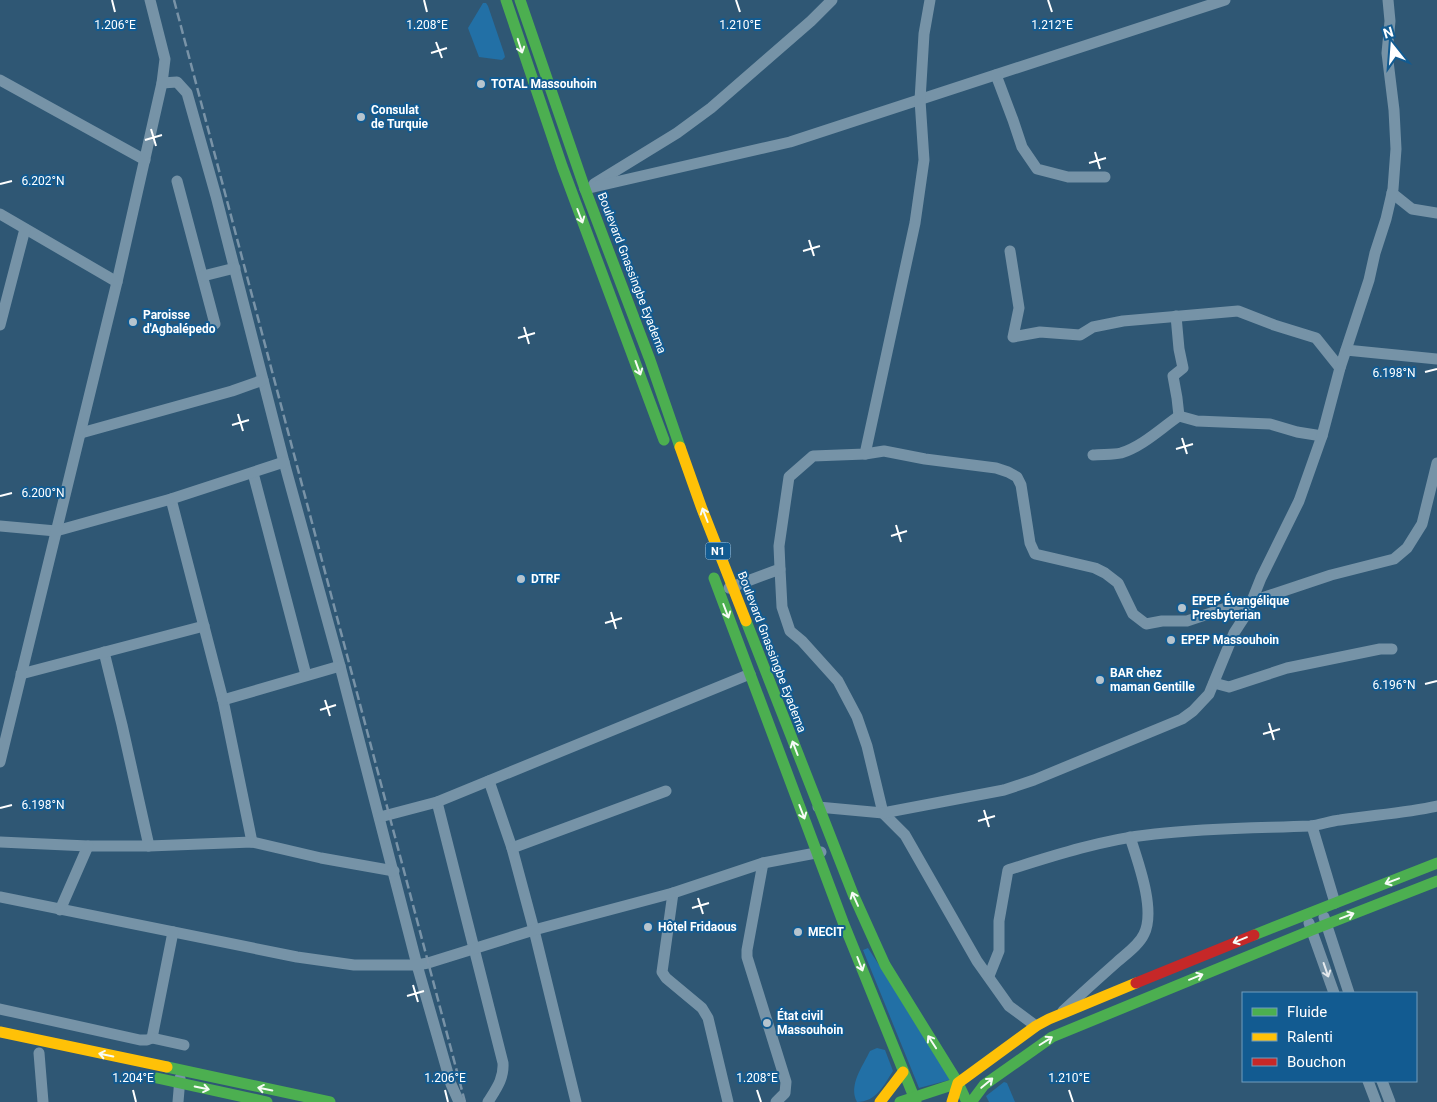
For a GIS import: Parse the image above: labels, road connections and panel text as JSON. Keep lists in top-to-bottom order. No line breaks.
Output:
{"streets":{"main road":["Boulevard Gnassingbe Eyadema","N1"]},"places":["TOTAL Massouhoin","Consulat de Turquie","Paroisse d'Agbalépedo","DTRF","EPEP Évangélique Presbyterian","EPEP Massouhoin","BAR chez maman Gentille","Hôtel Fridaous","MECIT","État civil Massouhoin"],"legend":["Fluide","Ralenti","Bouchon"],"north":"top","coordinates":["1.206°E","1.208°E","1.210°E","1.212°E","6.202°N","6.198°N","6.200°N","6.196°N","1.204°E"]}
